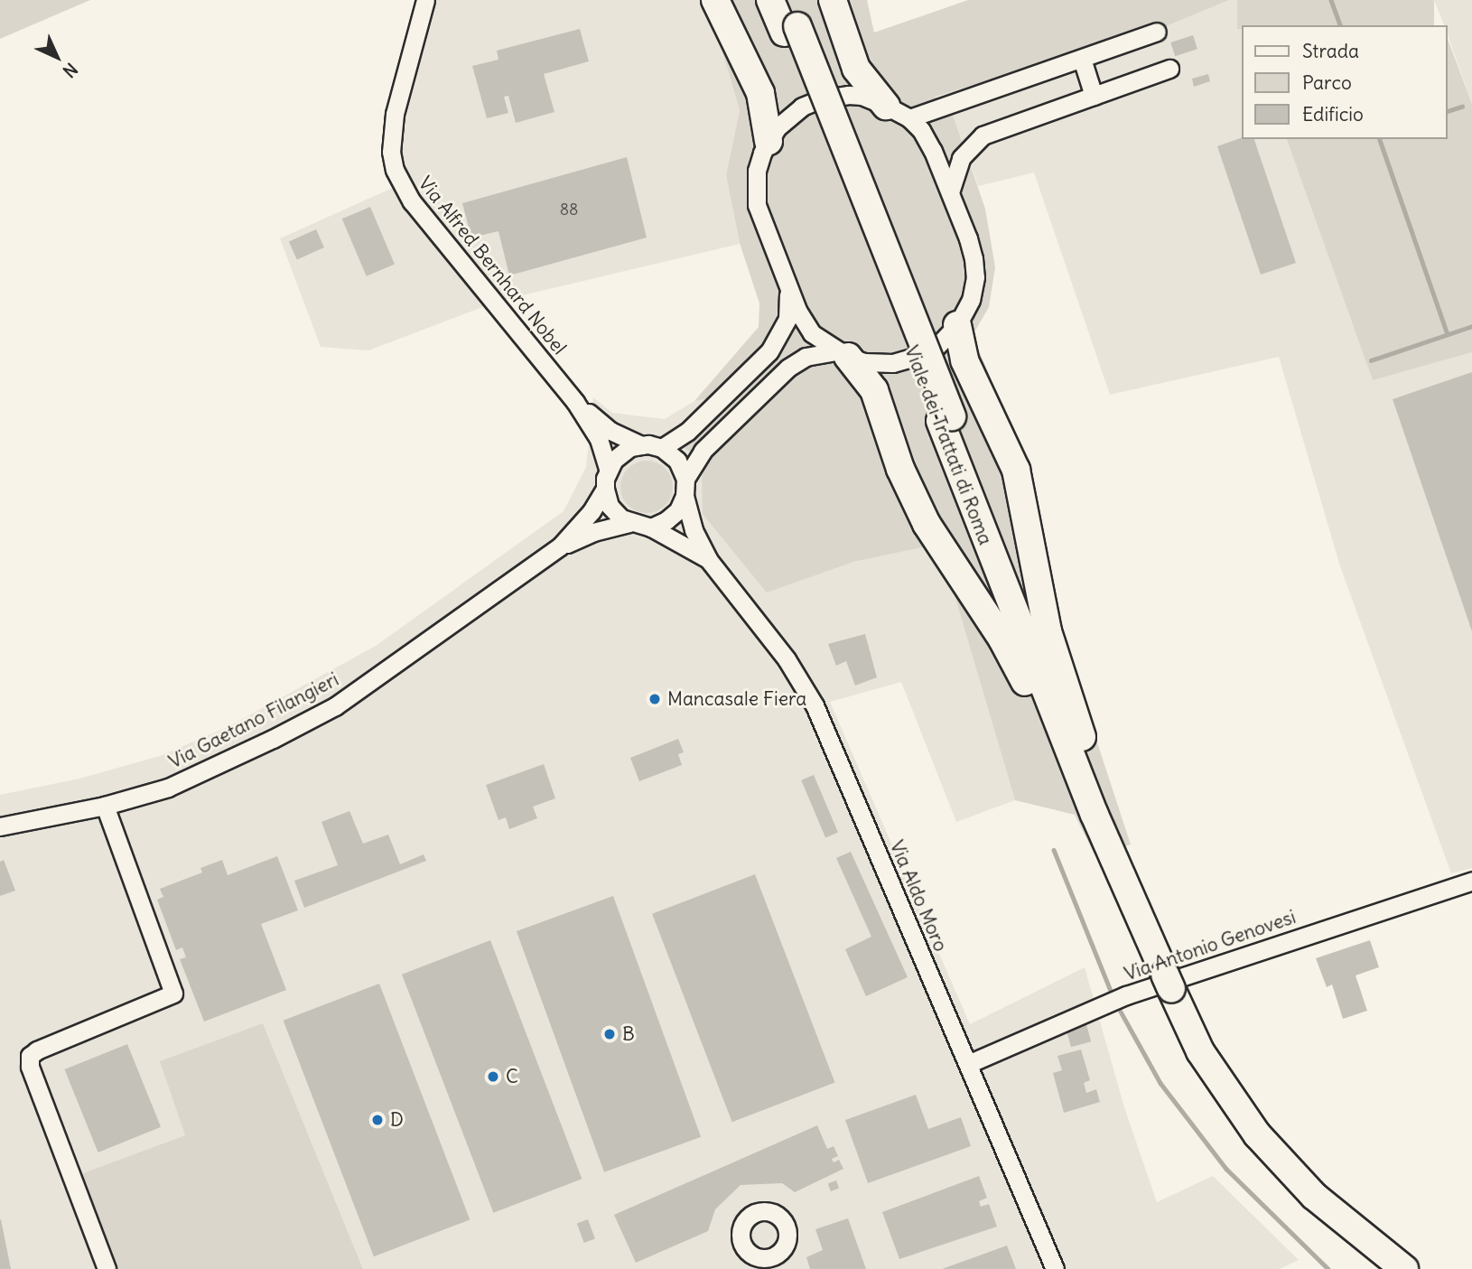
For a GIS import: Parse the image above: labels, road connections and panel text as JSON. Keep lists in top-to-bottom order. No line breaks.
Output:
{"streets":{"highway":["Viale dei Trattati di Roma"],"street":["Via Alfred Bernhard Nobel","Via Gaetano Filangieri","Via Aldo Moro","Via Antonio Genovesi"]},"crossings":[["Via Alfred Bernhard Nobel","Via Gaetano Filangieri"],["Via Alfred Bernhard Nobel","Via Aldo Moro"],["Via Gaetano Filangieri","Via Aldo Moro"],["Via Aldo Moro","Via Antonio Genovesi"]],"places":["Mancasale Fiera","B","C","D"],"house_numbers":["88"],"legend":["Strada","Parco","Edificio"],"north":"bottom right"}
